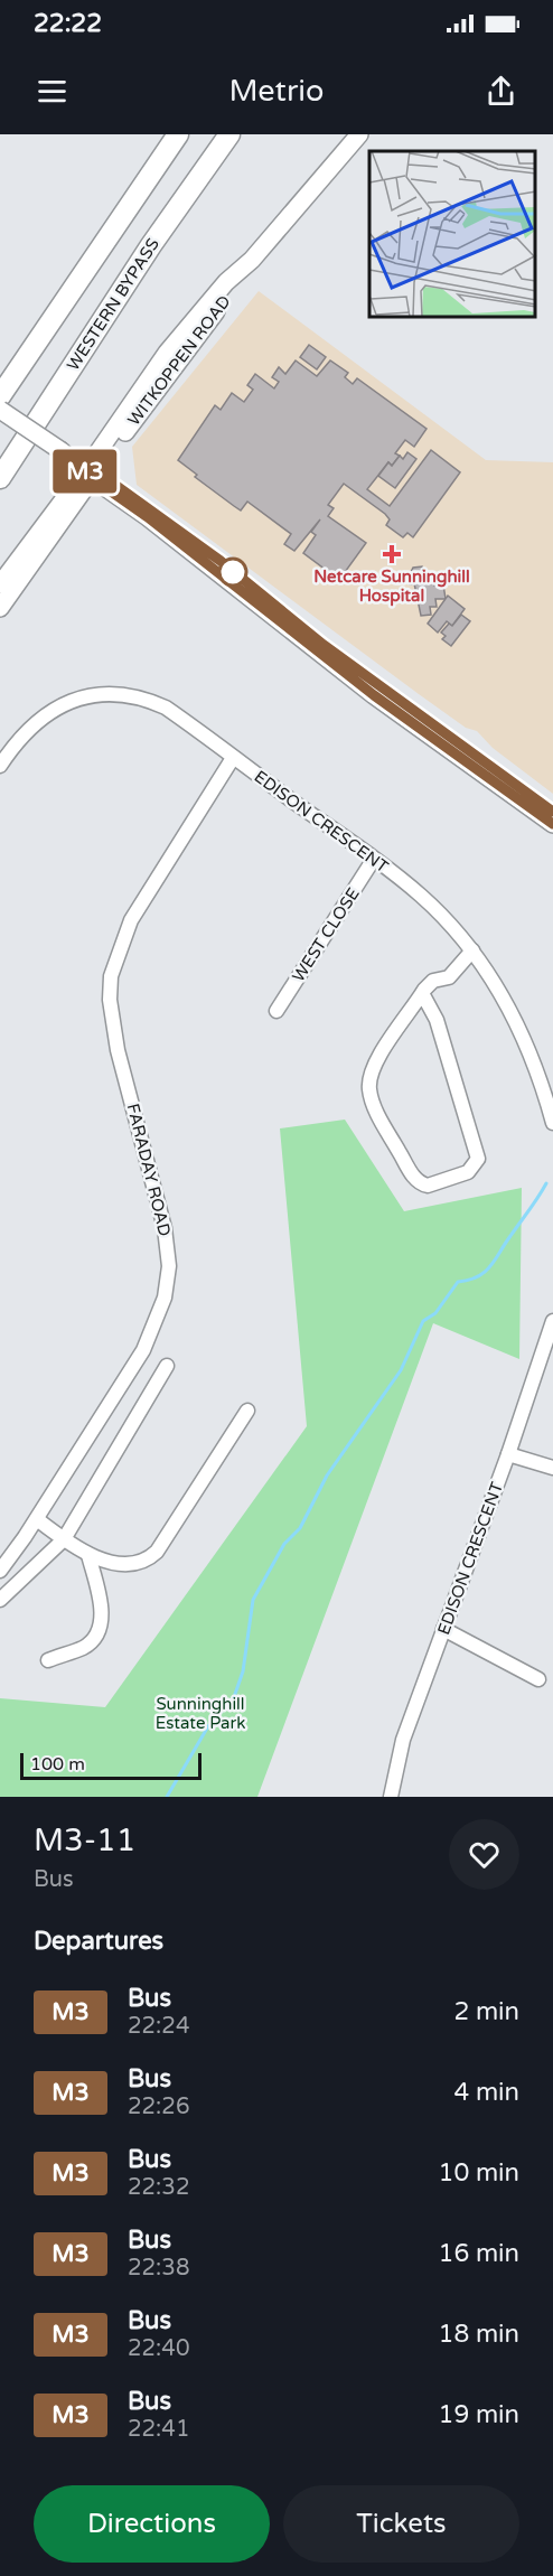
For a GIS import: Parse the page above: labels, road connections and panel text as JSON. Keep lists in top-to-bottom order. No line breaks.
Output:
{"streets":{"highway":["WESTERN BYPASS"],"main road":["WITKOPPEN ROAD"],"street":["EDISON CRESCENT","WEST CLOSE","FARADAY ROAD"]},"crossings":[["EDISON CRESCENT","WEST CLOSE"],["EDISON CRESCENT","FARADAY ROAD"]],"parks":["Sunninghill Estate Park"],"places":{"health":["Netcare Sunninghill Hospital"]},"lines":["bus line M3"],"scale_bar":"100 m","page":{"status":"22:22","header":"Metrio","on_map":"M3","scale":"100 m","heading":[["M3-11","Bus"],"Departures"],"list":[{"mark":"M3","name":"Bus","note":"22:24","value":"2 min"},{"mark":"M3","name":"Bus","note":"22:26","value":"4 min"},{"mark":"M3","name":"Bus","note":"22:32","value":"10 min"},{"mark":"M3","name":"Bus","note":"22:38","value":"16 min"},{"mark":"M3","name":"Bus","note":"22:40","value":"18 min"},{"mark":"M3","name":"Bus","note":"22:41","value":"19 min"}],"buttons":["Directions","Tickets"]}}
